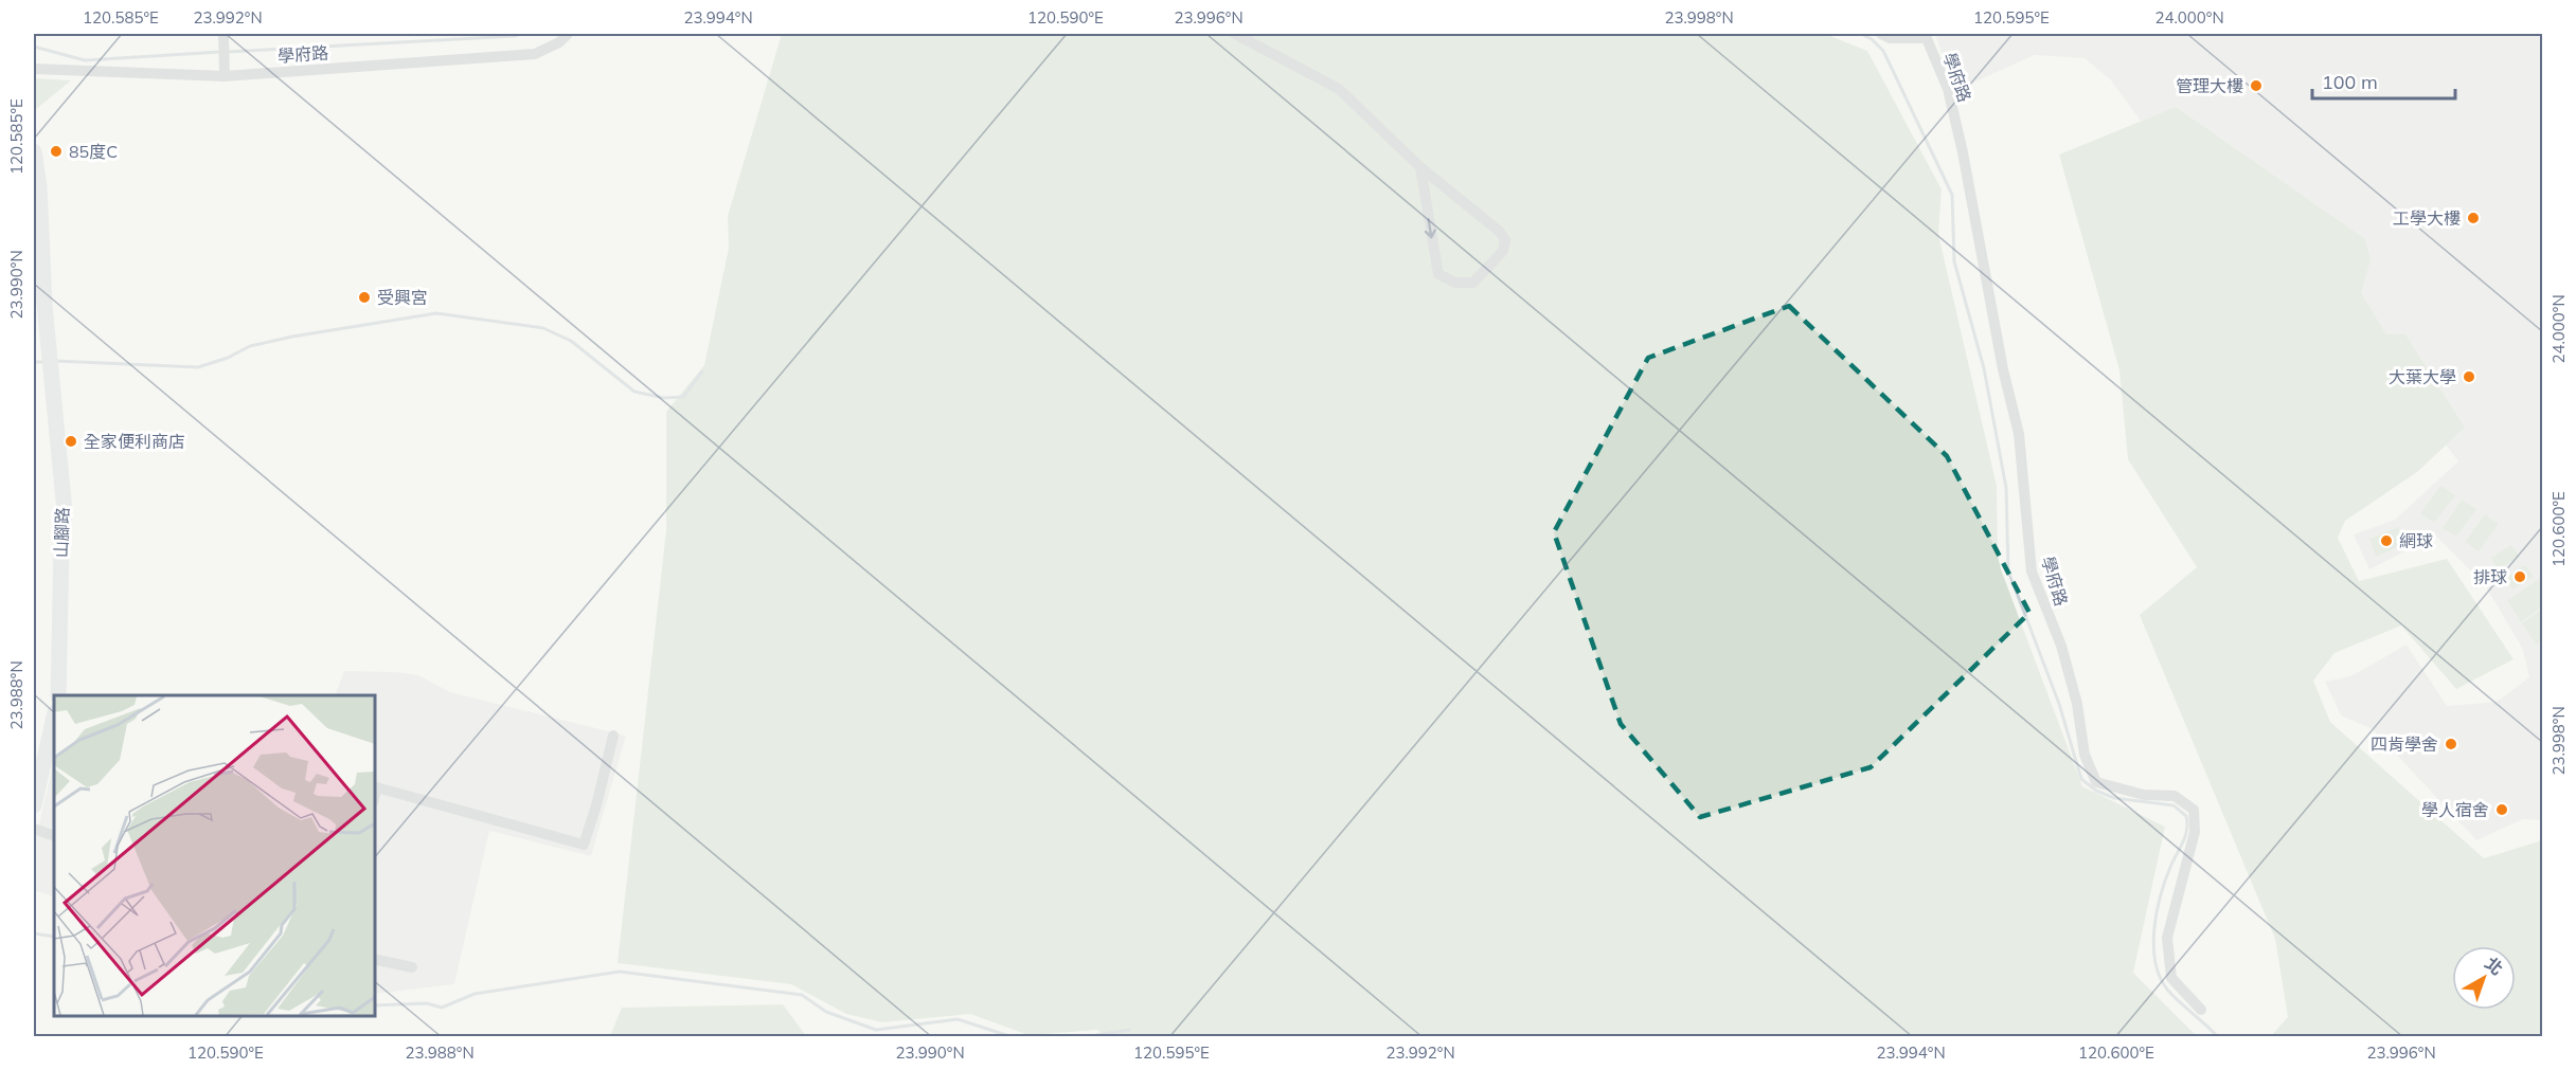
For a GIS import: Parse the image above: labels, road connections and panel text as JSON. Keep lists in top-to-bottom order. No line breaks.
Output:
{"streets":{"main road":["山腳路"],"street":["學府路"]},"places":["管理大樓","85度C","工學大樓","受興宮","大葉大學","全家便利商店","網球","排球","四肯學舍","學人宿舍"],"scale_bar":"100 m","north":"top right","coordinates":["120.585°E","23.992°N","23.994°N","120.590°E","23.996°N","23.998°N","120.595°E","24.000°N","23.990°N","120.600°E","23.988°N"]}
